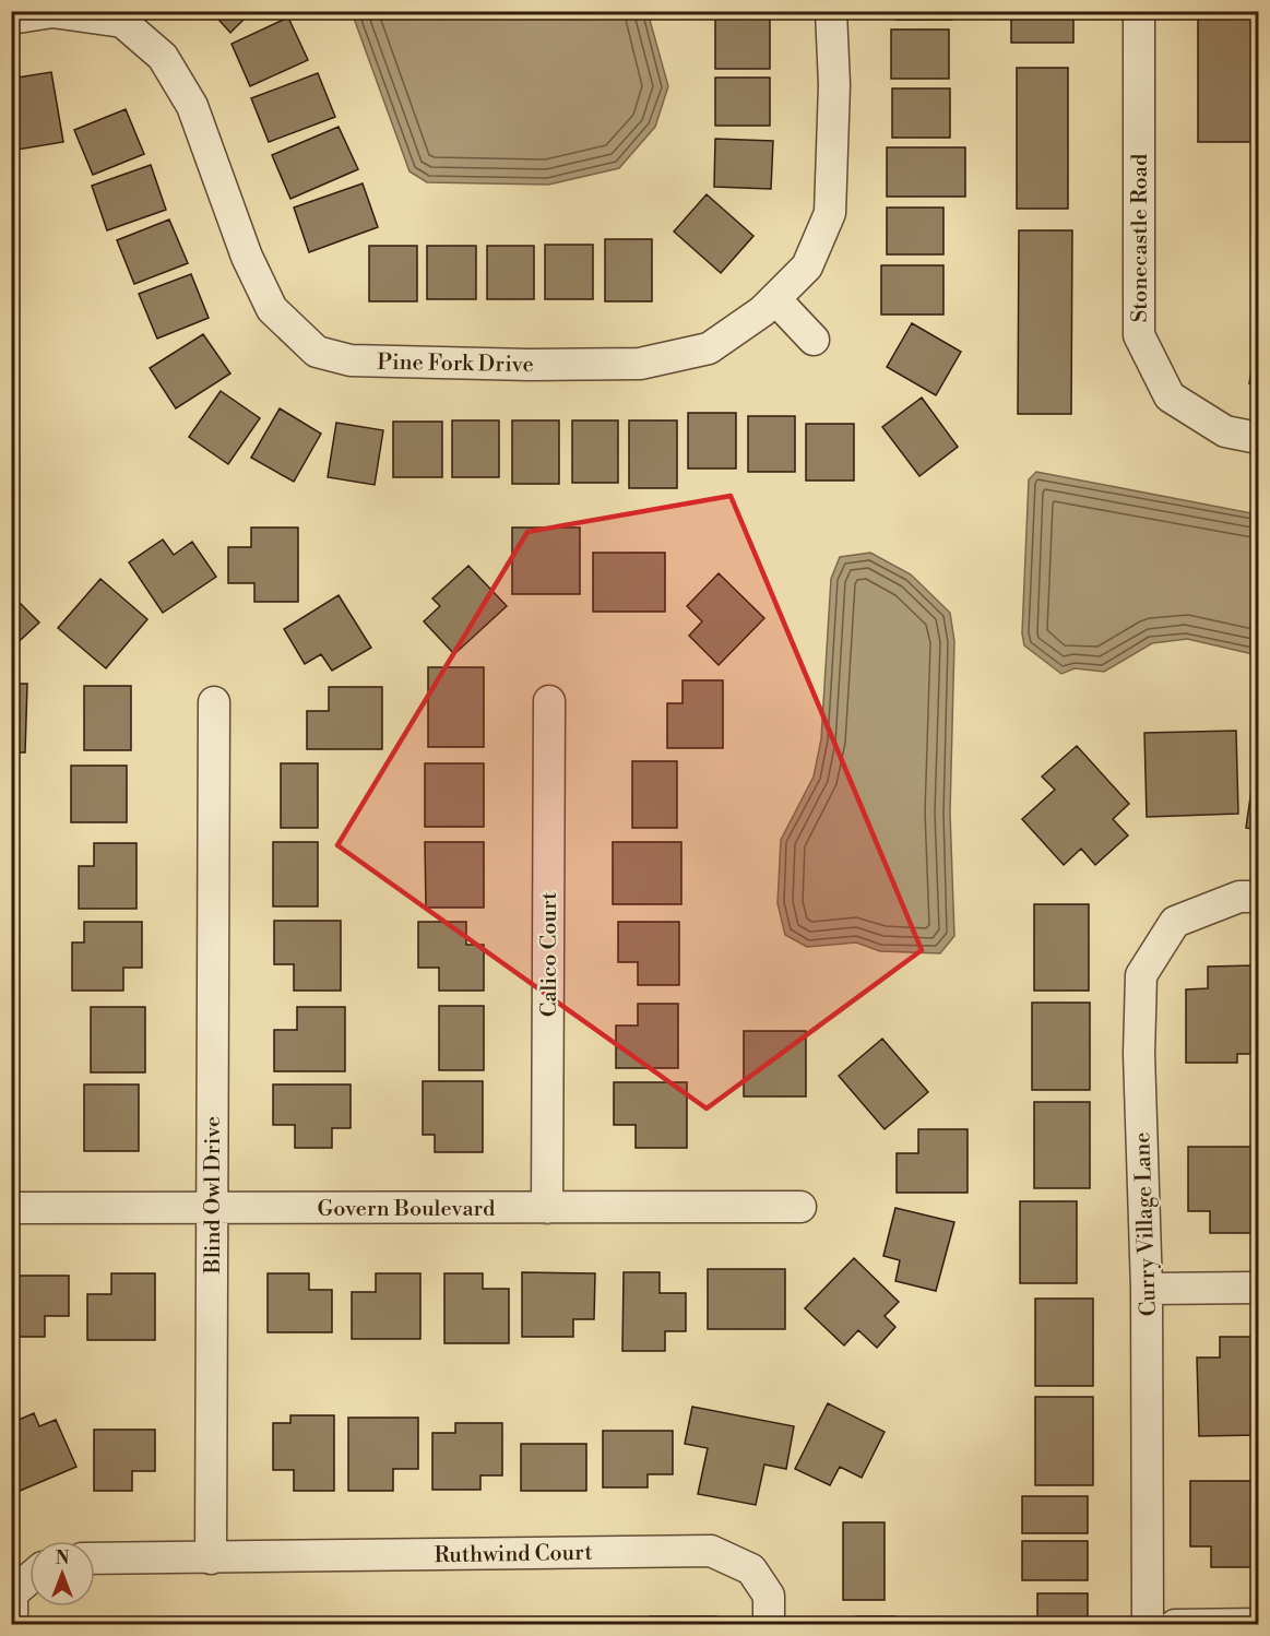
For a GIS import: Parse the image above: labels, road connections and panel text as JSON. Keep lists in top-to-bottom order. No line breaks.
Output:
{"streets":{"street":["Stonecastle Road","Pine Fork Drive","Calico Court","Blind Owl Drive","Govern Boulevard","Curry Village Lane","Ruthwind Court"]},"crossings":[["Calico Court","Govern Boulevard"],["Blind Owl Drive","Govern Boulevard"],["Blind Owl Drive","Ruthwind Court"]],"north":"top"}
